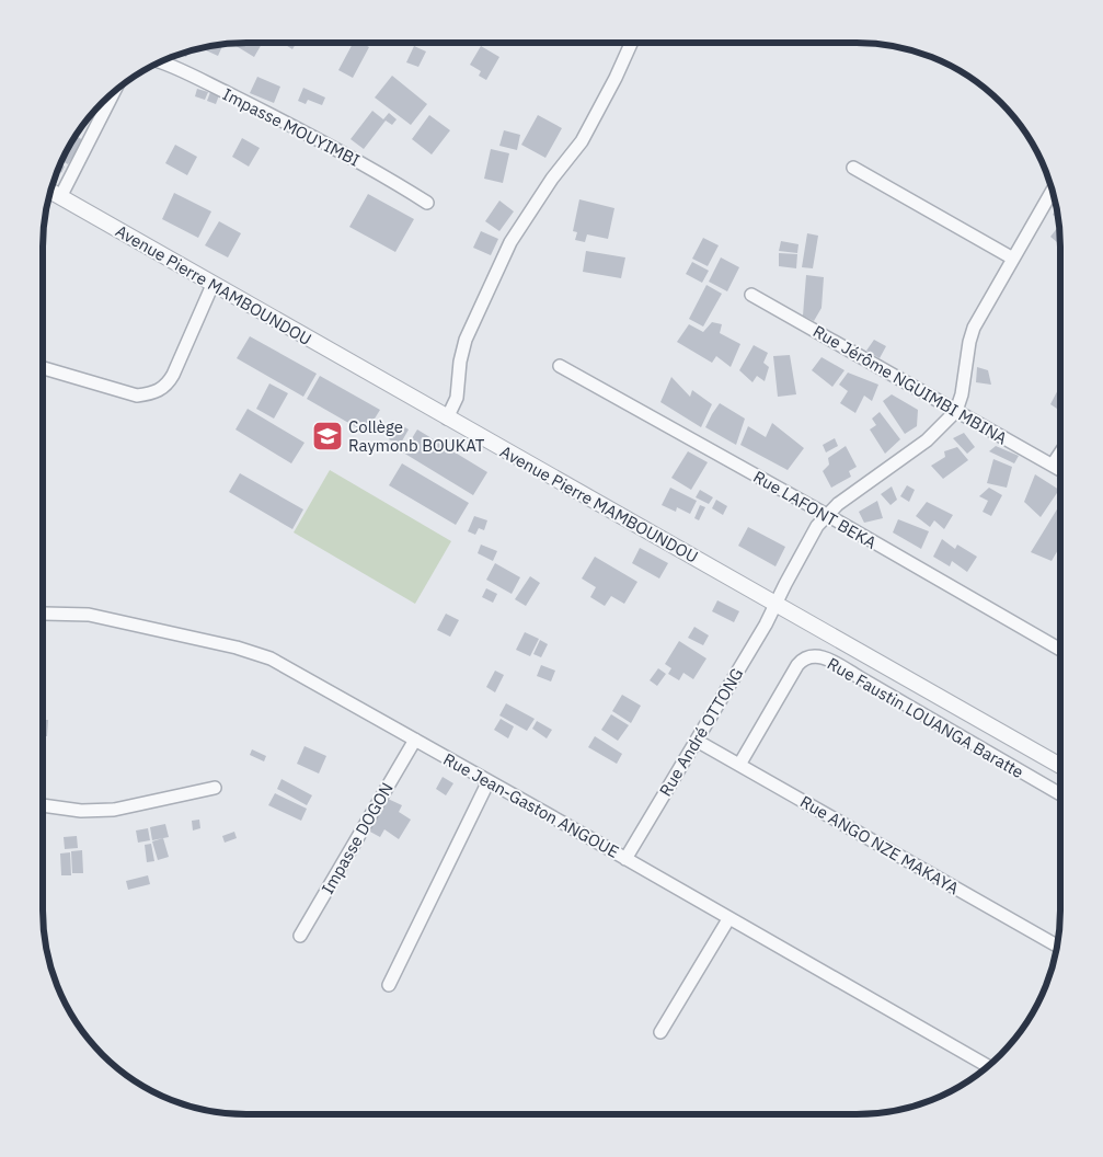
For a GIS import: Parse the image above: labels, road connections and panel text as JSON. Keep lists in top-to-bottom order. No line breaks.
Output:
{"streets":{"street":["Impasse MOUYIMBI","Avenue Pierre MAMBOUNDOU","Rue Jérôme NGUIMBI MBINA","Rue LAFONT BEKA","Rue Faustin LOUANGA Baratte","Rue André OTTONG","Rue Jean-Gaston ANGOUE","Impasse DOGON","Rue ANGO NZE MAKAYA"]},"crossings":[["Avenue Pierre MAMBOUNDOU","Rue André OTTONG"],["Rue Jérôme NGUIMBI MBINA","Rue André OTTONG"],["Rue LAFONT BEKA","Rue André OTTONG"],["Rue Faustin LOUANGA Baratte","Rue ANGO NZE MAKAYA"],["Rue André OTTONG","Rue Jean-Gaston ANGOUE"],["Rue André OTTONG","Rue ANGO NZE MAKAYA"],["Rue Jean-Gaston ANGOUE","Impasse DOGON"]],"places":{"school or university":["Collège Raymonb BOUKAT"]}}
